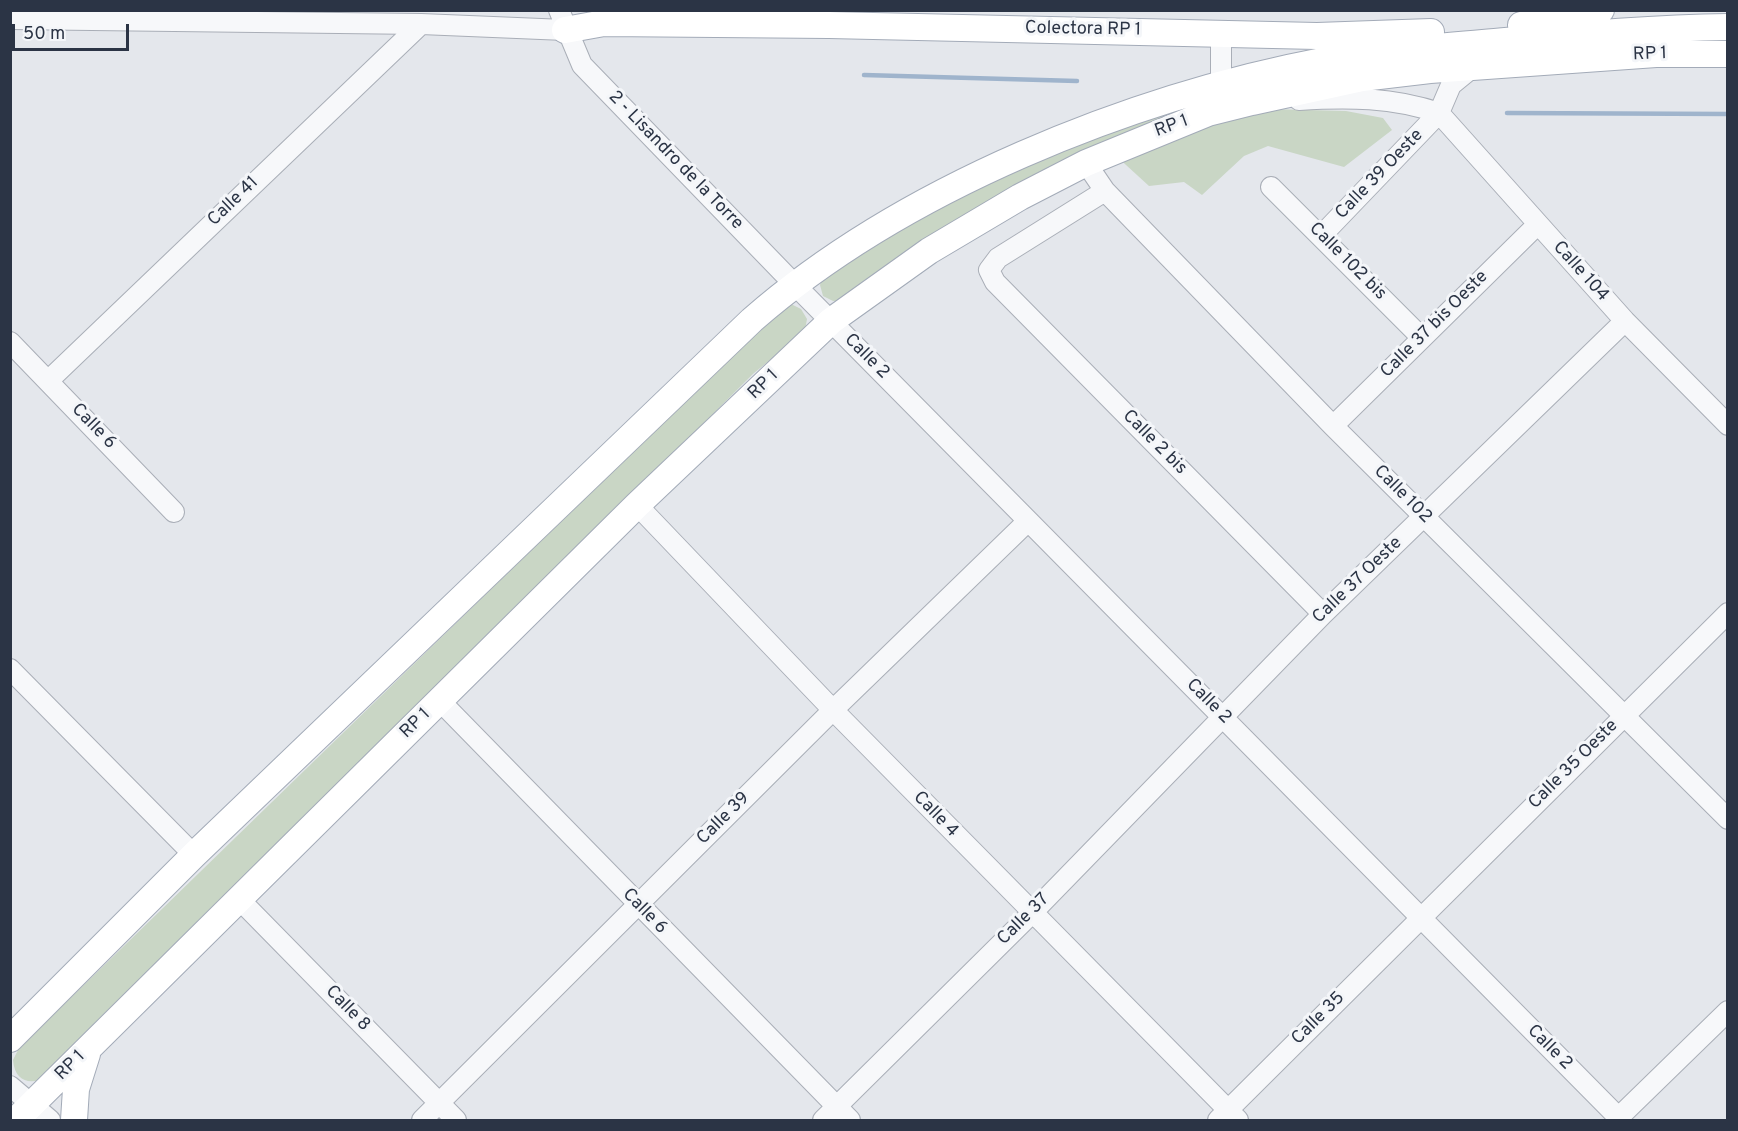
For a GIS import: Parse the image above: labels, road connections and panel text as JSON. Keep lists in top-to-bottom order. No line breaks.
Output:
{"streets":{"main road":["Colectora RP 1","RP 1"],"street":["2 - Lisandro de la Torre","Calle 39 Oeste","Calle 41","Calle 102 bis","Calle 104","Calle 37 bis Oeste","Calle 2","Calle 6","Calle 2 bis","Calle 102","Calle 37 Oeste","Calle 35 Oeste","Calle 4","Calle 39","Calle 37","Calle 8","Calle 35"]},"crossings":[["Colectora RP 1","2 - Lisandro de la Torre"],["RP 1","2 - Lisandro de la Torre"],["RP 1","Calle 2"],["RP 1","Calle 6"],["RP 1","Calle 102"],["RP 1","Calle 4"],["RP 1","Calle 8"],["2 - Lisandro de la Torre","Calle 2"],["Calle 39 Oeste","Calle 102 bis"],["Calle 39 Oeste","Calle 104"],["Calle 41","Calle 6"],["Calle 102 bis","Calle 37 bis Oeste"],["Calle 104","Calle 37 bis Oeste"],["Calle 104","Calle 37 Oeste"],["Calle 37 bis Oeste","Calle 102"],["Calle 2","Calle 37 Oeste"],["Calle 2","Calle 35 Oeste"],["Calle 2","Calle 39"],["Calle 2","Calle 37"],["Calle 2","Calle 35"],["Calle 6","Calle 39"],["Calle 6","Calle 37"],["Calle 2 bis","Calle 102"],["Calle 2 bis","Calle 37 Oeste"],["Calle 102","Calle 37 Oeste"],["Calle 102","Calle 35 Oeste"],["Calle 37 Oeste","Calle 37"],["Calle 35 Oeste","Calle 35"],["Calle 4","Calle 39"],["Calle 4","Calle 37"],["Calle 4","Calle 35"],["Calle 39","Calle 8"]],"scale_bar":"50 m"}
